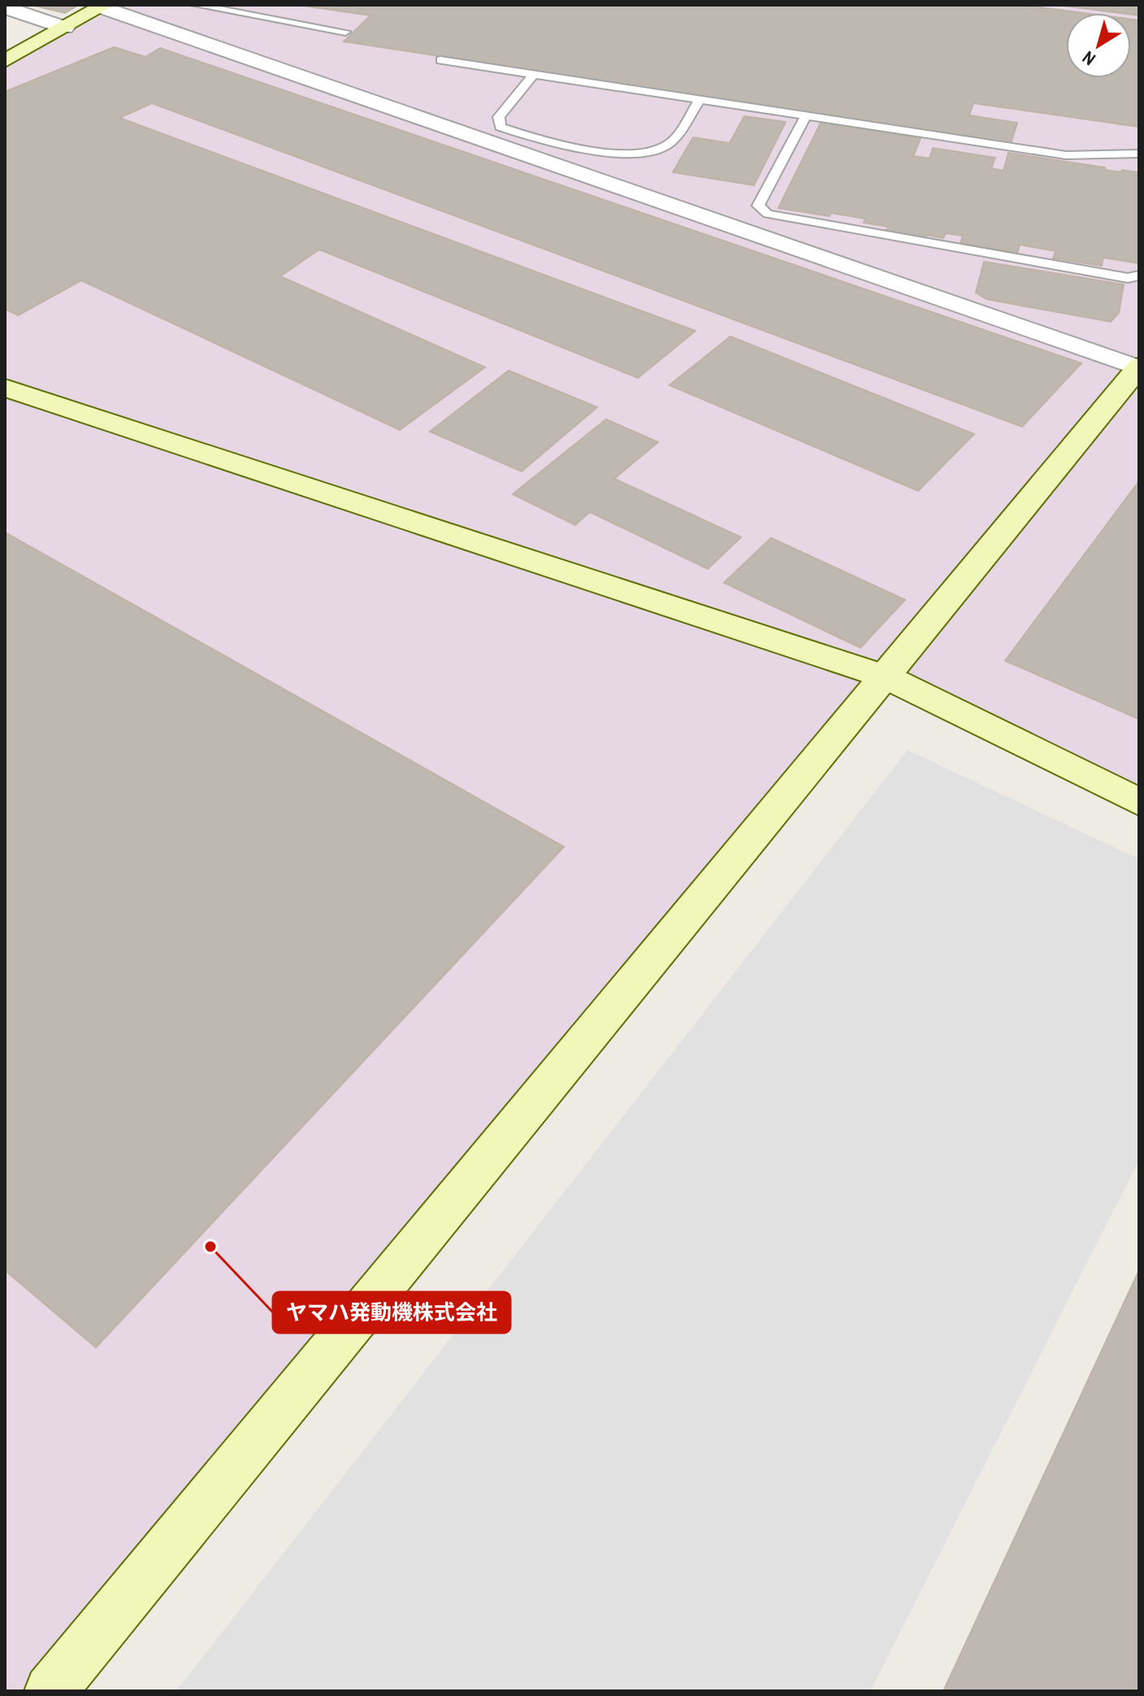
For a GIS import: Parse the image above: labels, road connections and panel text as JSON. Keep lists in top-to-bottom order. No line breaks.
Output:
{"places":["ヤマハ発動機株式会社"],"north":"bottom left"}
